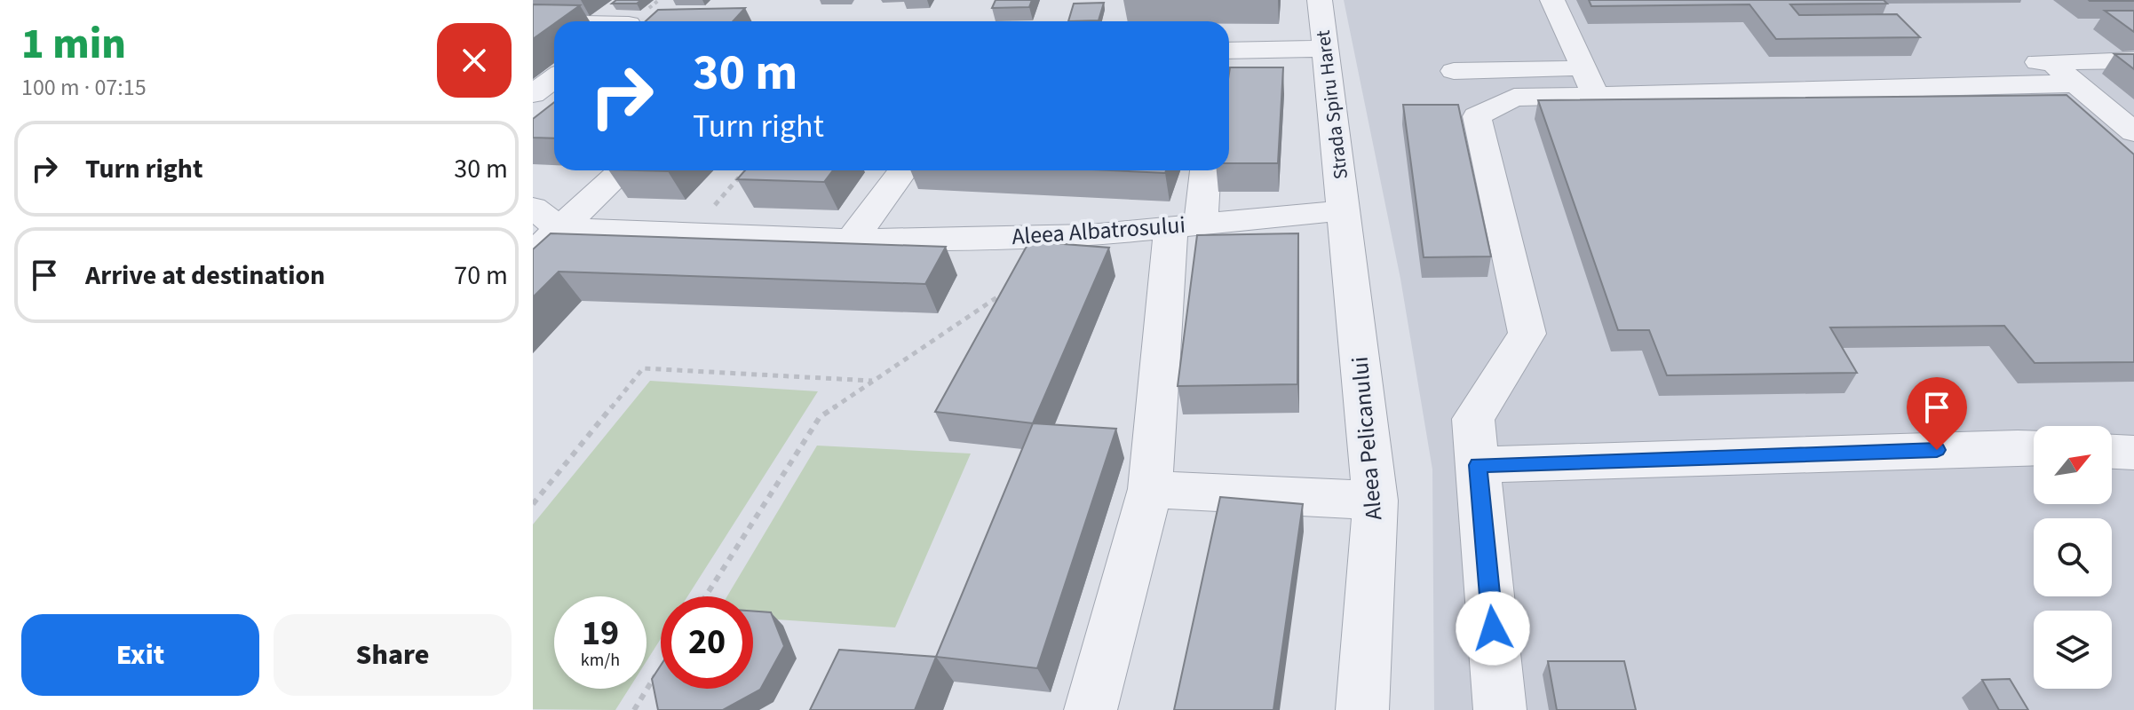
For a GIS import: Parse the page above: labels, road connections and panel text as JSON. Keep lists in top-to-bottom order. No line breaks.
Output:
{"streets":{"street":["Strada Spiru Haret","Aleea Albatrosului","Aleea Pelicanului"]},"crossings":[["Strada Spiru Haret","Aleea Albatrosului"],["Strada Spiru Haret","Aleea Pelicanului"],["Aleea Albatrosului","Aleea Pelicanului"]],"north":"top right","page":{"heading":["1 min","100 m · 07:15"],"turn":["30 m","Turn right"],"list":[{"name":"Turn right","value":"30 m"},{"name":"Arrive at destination","value":"70 m"}],"speed":"19 km/h","limit":"20","buttons":["Exit","Share"]}}
